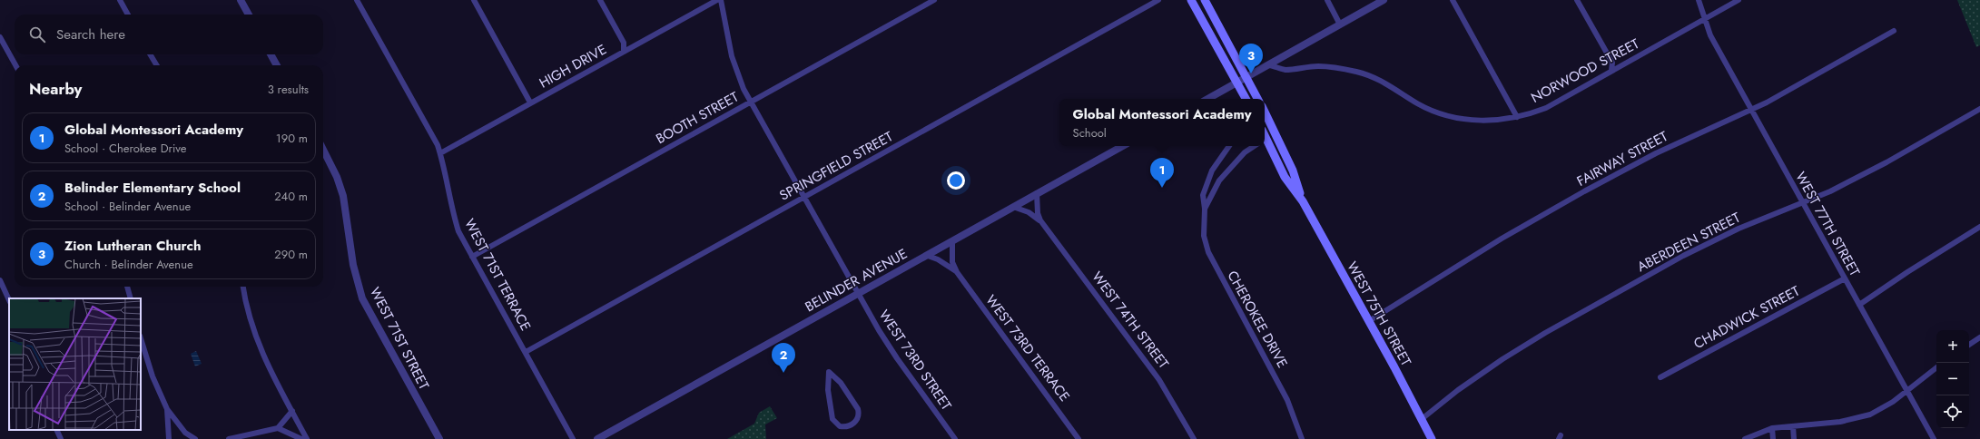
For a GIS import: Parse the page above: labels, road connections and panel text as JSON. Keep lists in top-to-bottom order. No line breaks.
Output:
{"streets":{"main road":["WEST 75TH STREET"],"street":["HIGH DRIVE","NORWOOD STREET","BOOTH STREET","FAIRWAY STREET","SPRINGFIELD STREET","WEST 77TH STREET","ABERDEEN STREET","WEST 71ST TERRACE","BELINDER AVENUE","CHADWICK STREET","CHEROKEE DRIVE","WEST 74TH STREET","WEST 71ST STREET","WEST 73RD TERRACE","WEST 73RD STREET"]},"crossings":[["HIGH DRIVE","WEST 71ST TERRACE"],["NORWOOD STREET","WEST 77TH STREET"],["BOOTH STREET","WEST 71ST TERRACE"],["BOOTH STREET","WEST 73RD STREET"],["FAIRWAY STREET","WEST 77TH STREET"],["FAIRWAY STREET","WEST 75TH STREET"],["SPRINGFIELD STREET","WEST 71ST TERRACE"],["SPRINGFIELD STREET","WEST 73RD STREET"],["WEST 77TH STREET","ABERDEEN STREET"],["WEST 77TH STREET","CHADWICK STREET"],["ABERDEEN STREET","WEST 75TH STREET"],["BELINDER AVENUE","WEST 74TH STREET"],["BELINDER AVENUE","WEST 73RD TERRACE"],["BELINDER AVENUE","WEST 73RD STREET"]],"page":{"search":"Search here","pins":["3","1","2"],"heading":["Nearby","3 results"],"popup":["Global Montessori Academy","School"],"list":[{"mark":"1","name":"Global Montessori Academy","note":"School · Cherokee Drive","value":"190 m"},{"mark":"2","name":"Belinder Elementary School","note":"School · Belinder Avenue","value":"240 m"},{"mark":"3","name":"Zion Lutheran Church","note":"Church · Belinder Avenue","value":"290 m"}],"map_buttons":["+","−"]}}
